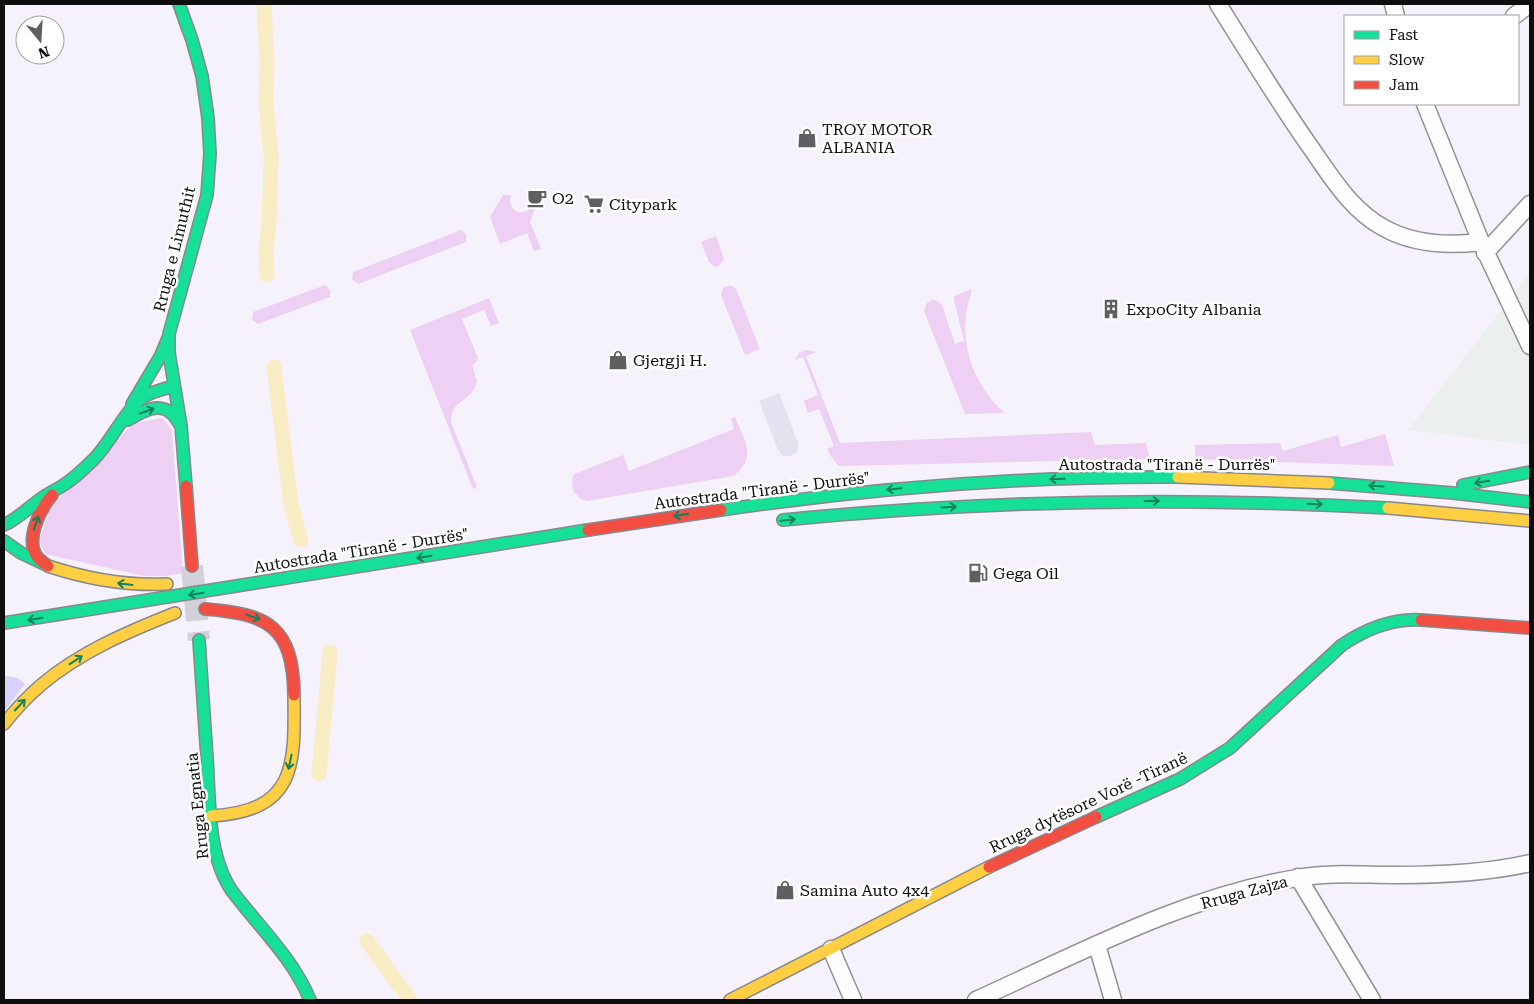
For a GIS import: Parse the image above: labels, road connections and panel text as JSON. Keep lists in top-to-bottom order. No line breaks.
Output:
{"streets":{"main road":["Rruga e Limuthit","Autostrada \"Tiranë - Durrës\"","Rruga dytësore Vorë -Tiranë","Rruga Egnatia"],"street":["Rruga Zajza"]},"places":{"shop":["TROY MOTOR ALBANIA","Gjergji H.","Samina Auto 4x4"],"cafe":["O2"],"supermarket":["Citypark"],"building":["ExpoCity Albania"],"fuel station":["Gega Oil"]},"legend":["Fast","Slow","Jam"],"north":"bottom"}
